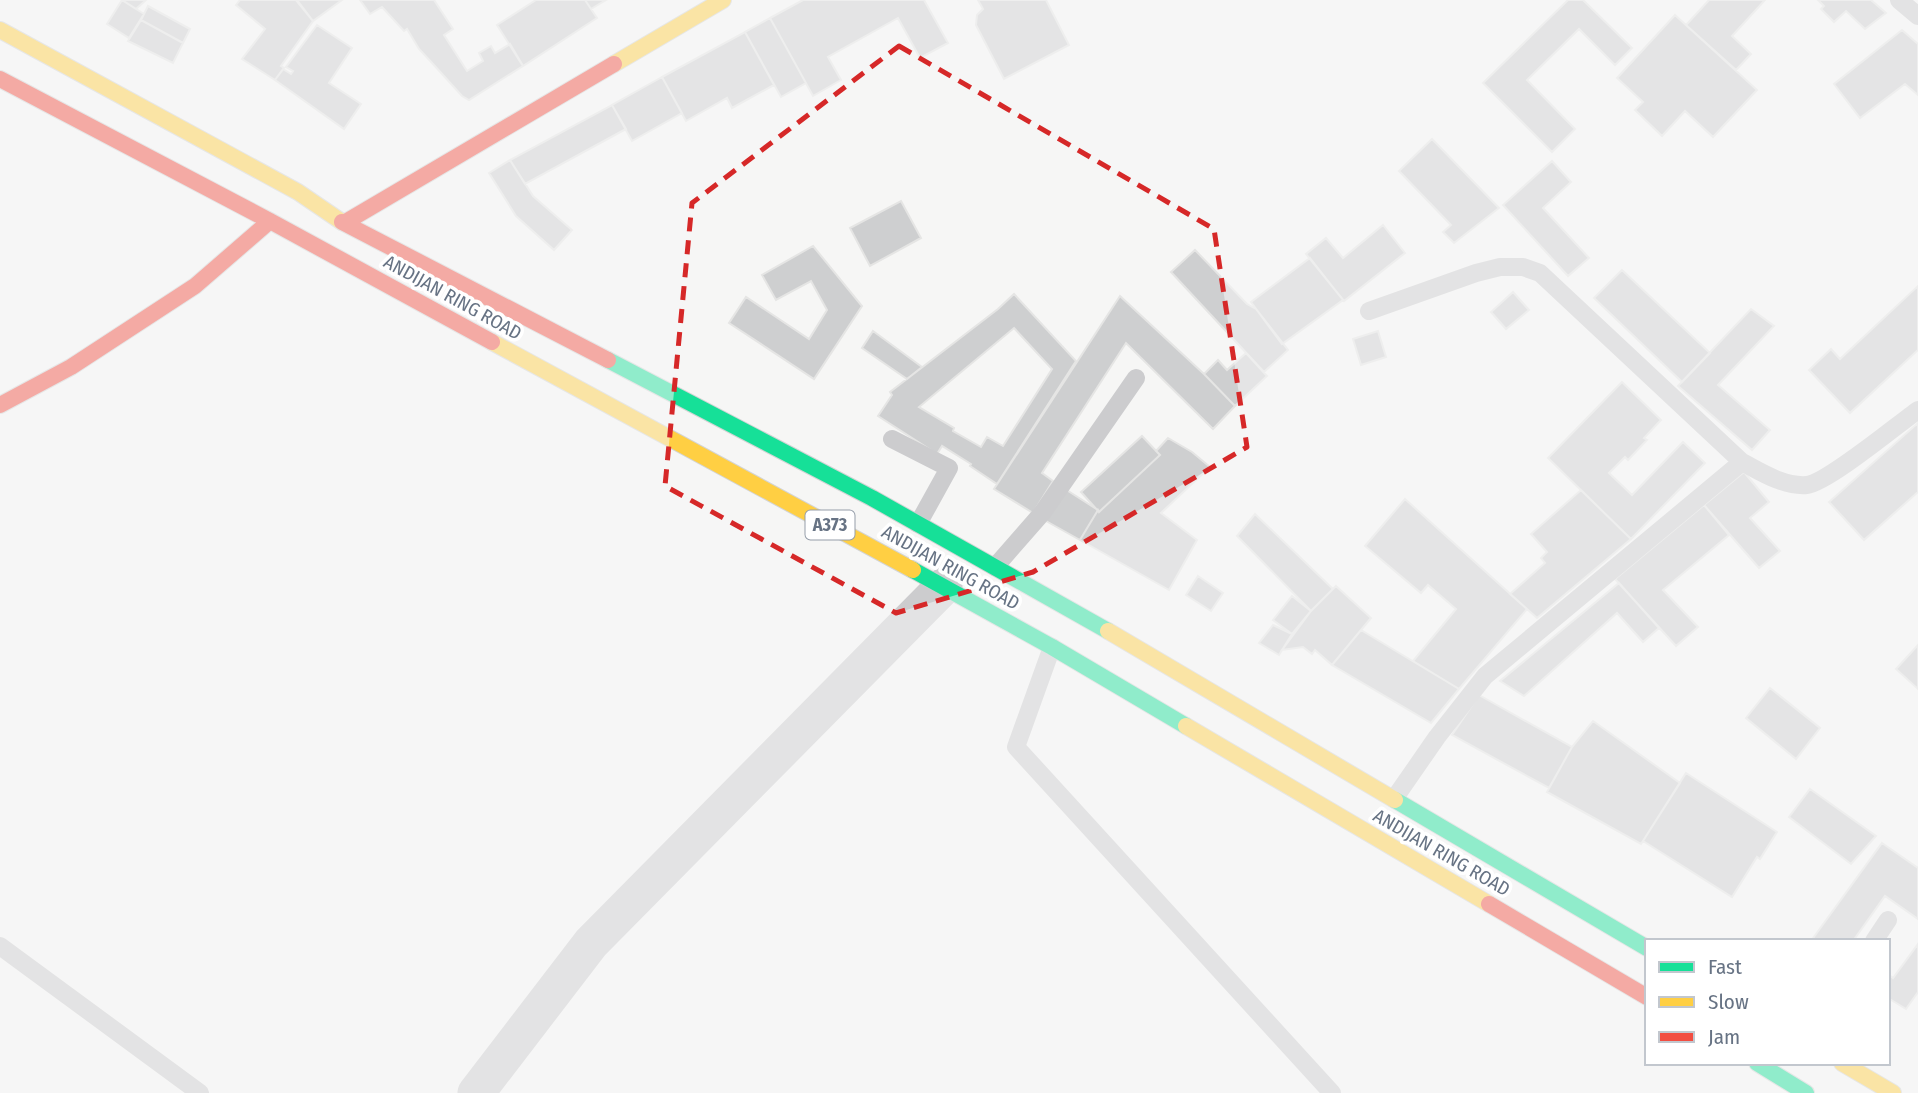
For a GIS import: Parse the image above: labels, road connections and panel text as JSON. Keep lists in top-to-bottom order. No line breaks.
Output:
{"streets":{"main road":["ANDIJAN RING ROAD","A373"]},"legend":["Fast","Slow","Jam"]}
